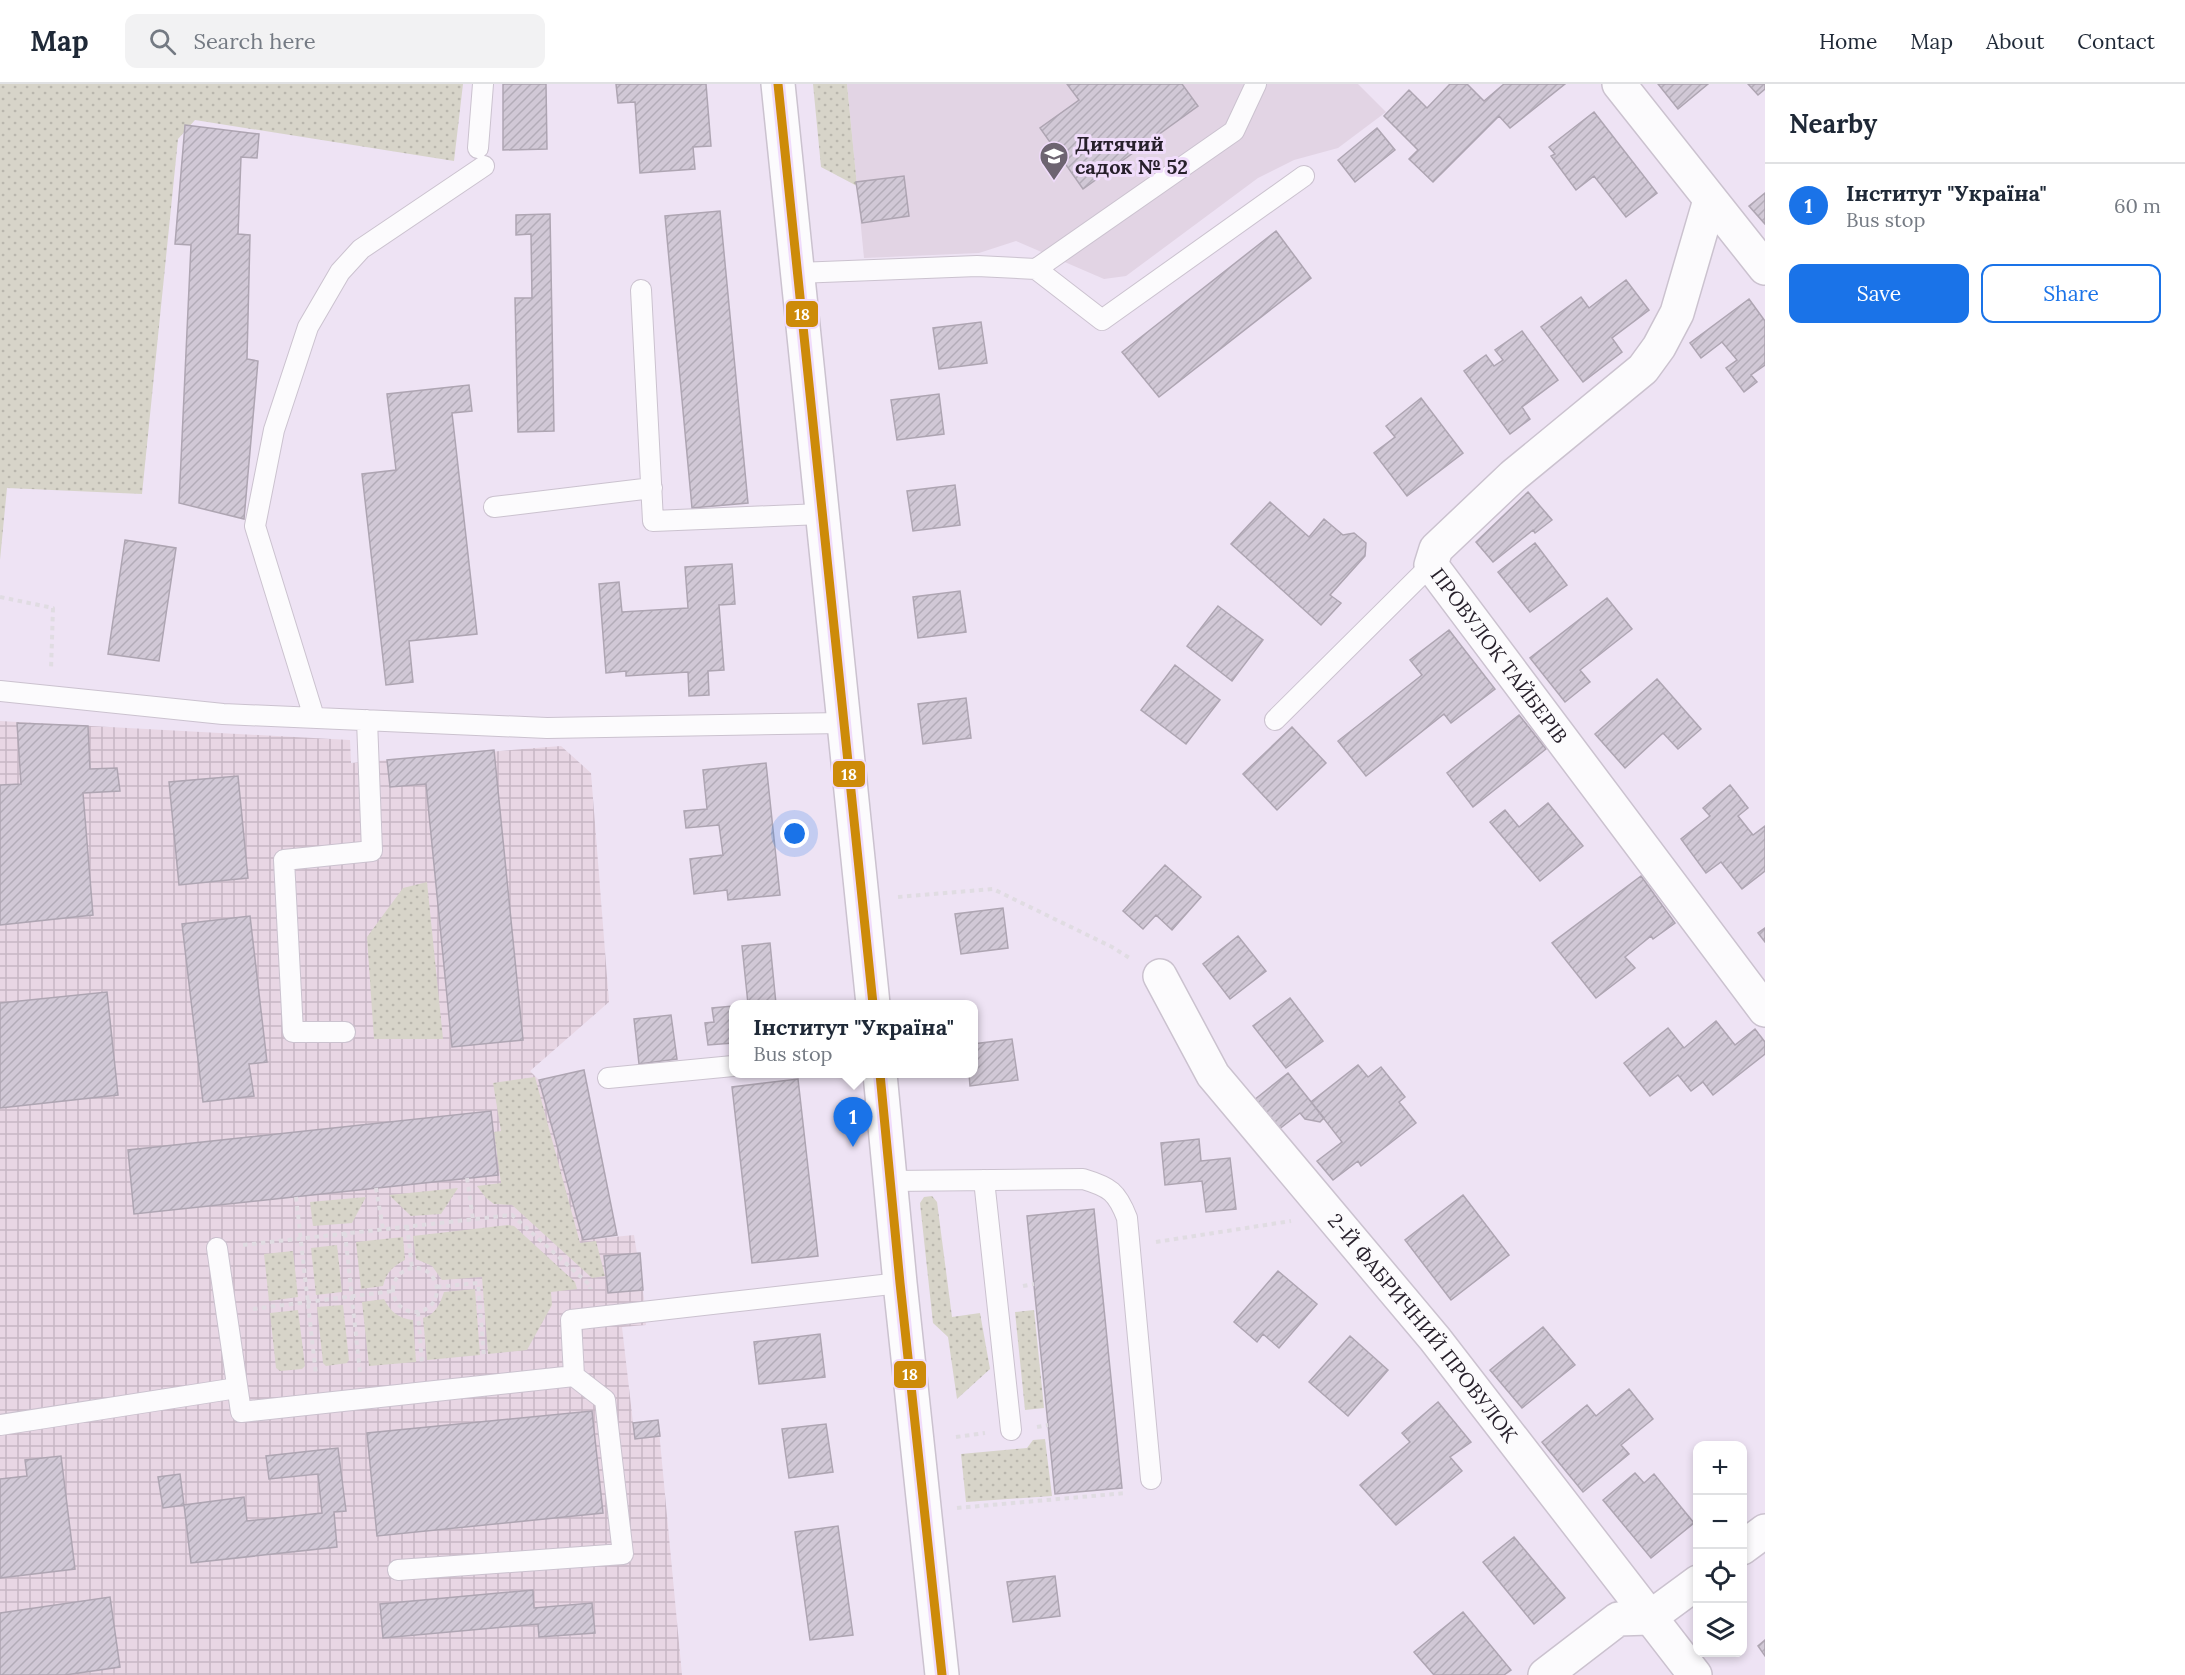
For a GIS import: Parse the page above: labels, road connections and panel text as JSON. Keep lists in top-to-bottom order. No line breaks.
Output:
{"streets":{"street":["ПРОВУЛОК ТАЙБЕРІВ","2-Й ФАБРИЧНИЙ ПРОВУЛОК"]},"places":{"school or university":["Дитячий садок № 52"]},"lines":["transit line 18"],"page":{"header":"Map","search":"Search here","nav":["Home","Map","About","Contact"],"heading":"Nearby","list":[{"mark":"1","name":"Інститут \"Україна\"","note":"Bus stop","value":"60 m"}],"buttons":["Save","Share"],"popup":["Інститут \"Україна\"","Bus stop"],"pins":"1","map_buttons":["+","−"]}}
